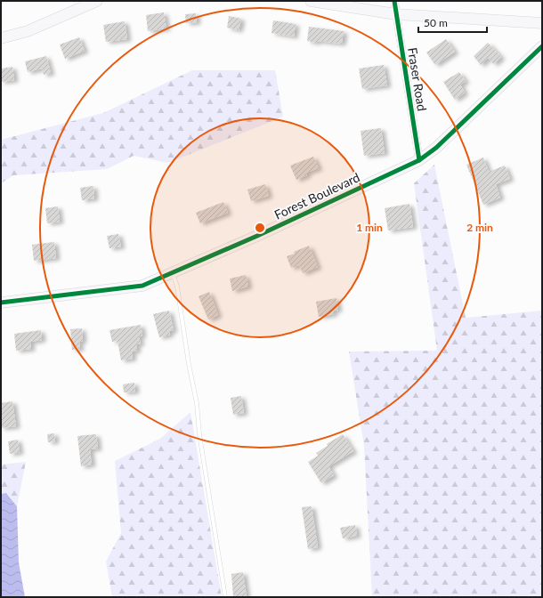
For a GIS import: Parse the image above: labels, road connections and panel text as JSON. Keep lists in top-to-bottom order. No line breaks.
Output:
{"streets":{"street":["Fraser Road","Forest Boulevard"]},"crossings":[["Fraser Road","Forest Boulevard"]],"scale_bar":"50 m","rings":["1 min","2 min"]}
